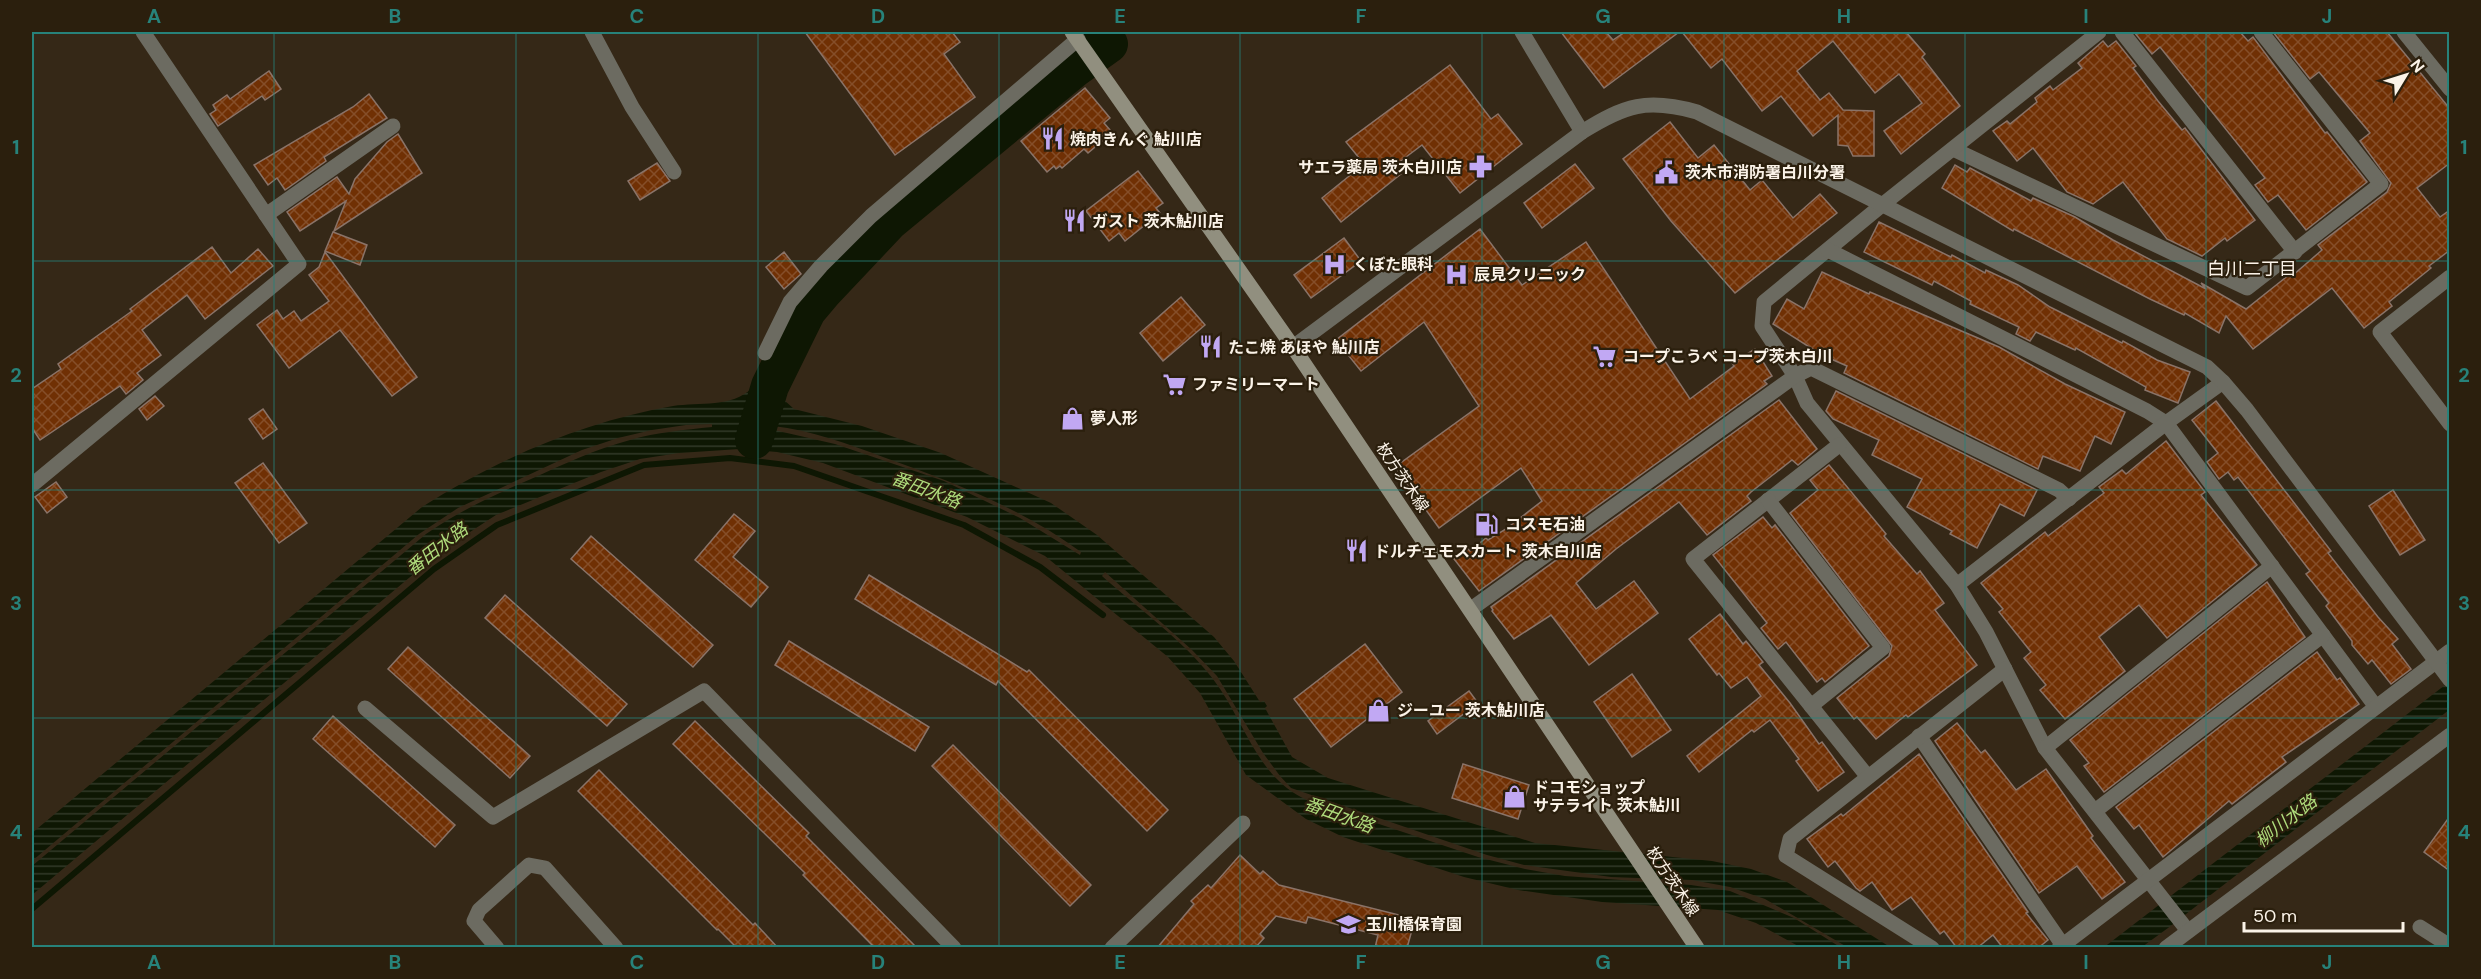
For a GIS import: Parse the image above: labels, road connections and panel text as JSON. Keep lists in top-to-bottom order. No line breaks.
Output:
{"streets":{"main road":["枚方茨木線"]},"districts":["白川二丁目"],"water":["番田水路","柳川水路"],"places":{"restaurant":["焼肉きんぐ 鮎川店","ガスト 茨木鮎川店","たこ焼 あほや 鮎川店","ドルチェモスカート 茨木白川店"],"pharmacy":["サエラ薬局 茨木白川店"],"public building":["茨木市消防署白川分署"],"hospital":["くぼた眼科","辰見クリニック"],"supermarket":["コープこうべ コープ茨木白川","ファミリーマート"],"shop":["夢人形","ジーユー 茨木鮎川店","ドコモショップ サテライト 茨木鮎川"],"fuel station":["コスモ石油"],"school or university":["玉川橋保育園"]},"scale_bar":"50 m","north":"top right","grid":{"columns":["A","B","C","D","E","F","G","H","I","J"],"rows":["1","2","3","4"]}}
